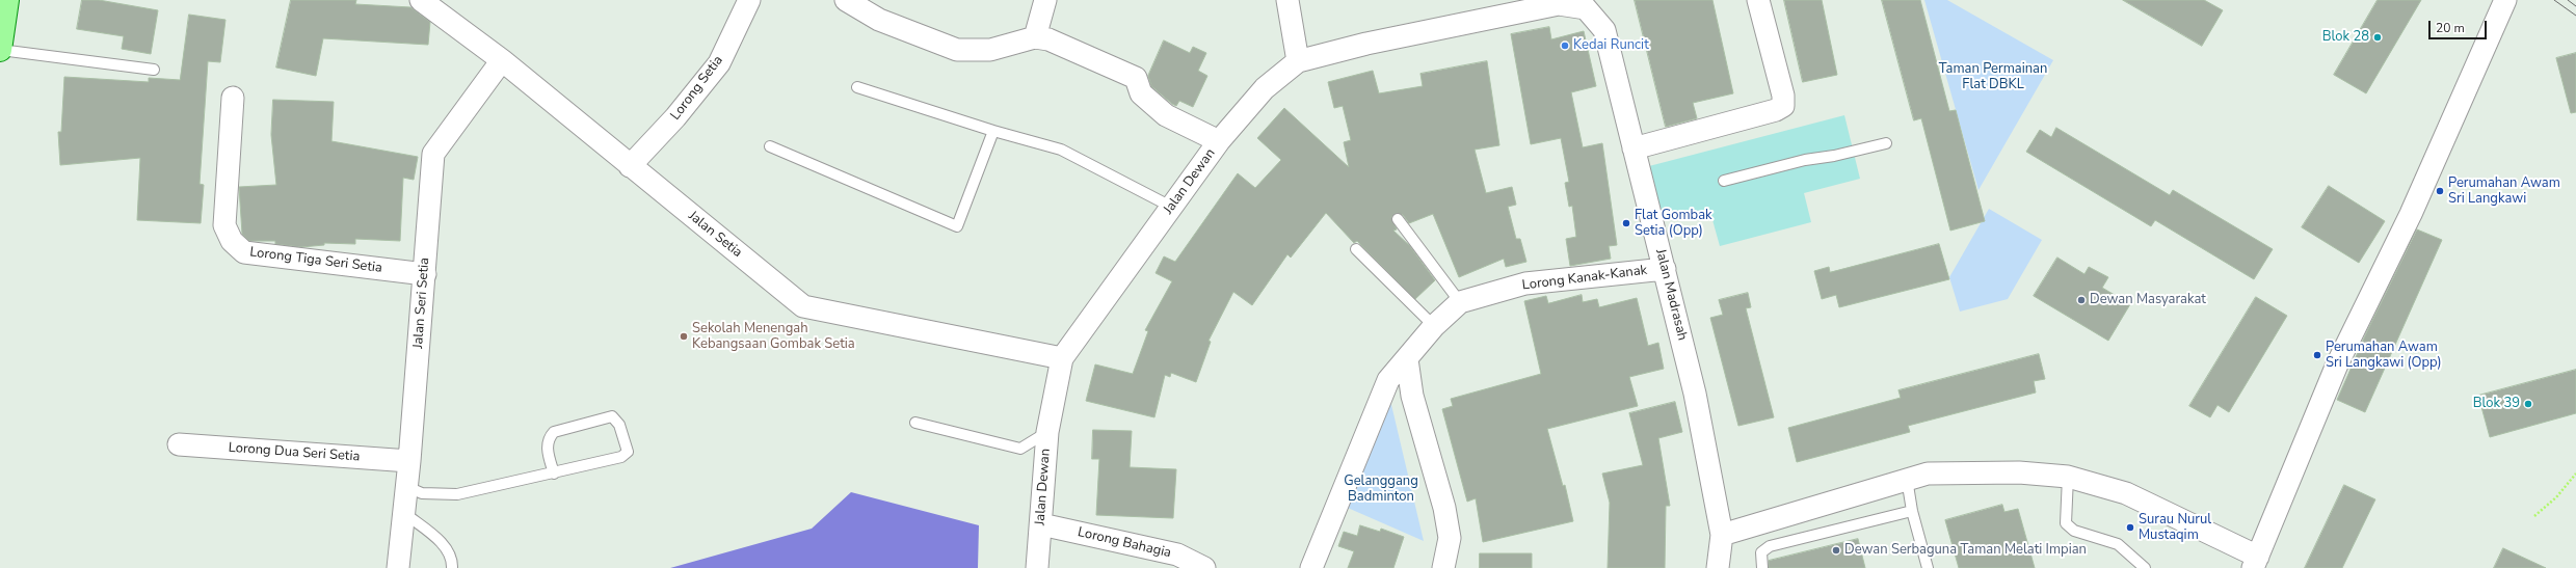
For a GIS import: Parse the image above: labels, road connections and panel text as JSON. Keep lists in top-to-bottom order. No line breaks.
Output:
{"streets":{"street":["Lorong Setia","Jalan Dewan","Jalan Setia","Lorong Tiga Seri Setia","Lorong Kanak-Kanak","Jalan Madrasah","Jalan Seri Setia","Lorong Dua Seri Setia","Lorong Bahagia"]},"crossings":[["Lorong Setia","Jalan Setia"],["Jalan Dewan","Jalan Setia"],["Jalan Dewan","Jalan Madrasah"],["Jalan Dewan","Lorong Bahagia"],["Jalan Setia","Jalan Seri Setia"],["Lorong Tiga Seri Setia","Jalan Seri Setia"],["Lorong Kanak-Kanak","Jalan Madrasah"],["Jalan Seri Setia","Lorong Dua Seri Setia"]],"parks":["Taman Permainan Flat DBKL","Gelanggang Badminton"],"places":["Blok 28","Kedai Runcit","Perumahan Awam Sri Langkawi","Flat Gombak Setia (Opp)","Dewan Masyarakat","Sekolah Menengah Kebangsaan Gombak Setia","Perumahan Awam Sri Langkawi (Opp)","Blok 39","Surau Nurul Mustaqim","Dewan Serbaguna Taman Melati Impian"],"scale_bar":"20 m"}
